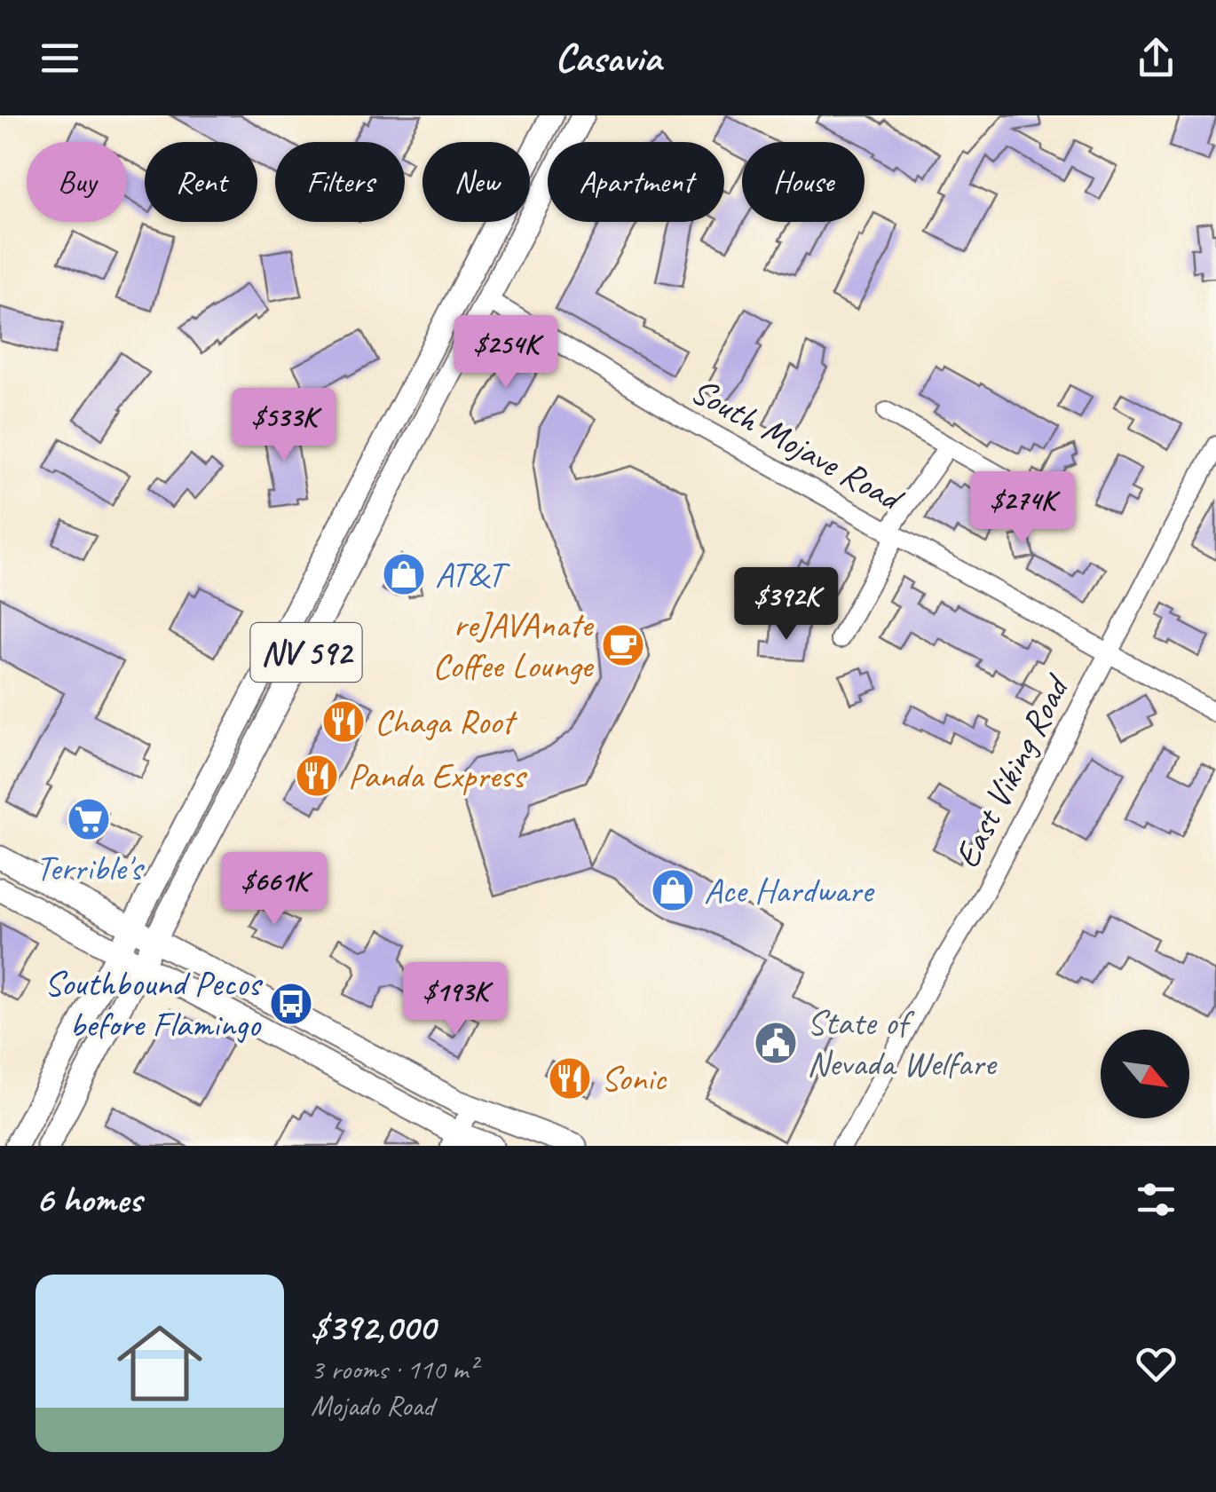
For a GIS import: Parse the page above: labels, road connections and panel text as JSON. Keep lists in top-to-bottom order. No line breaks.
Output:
{"streets":{"main road":["NV 592"],"street":["South Mojave Road","East Viking Road"]},"crossings":[["South Mojave Road","NV 592"],["South Mojave Road","East Viking Road"]],"places":{"shop":["AT&T","Ace Hardware"],"cafe":["reJAVAnate Coffee Lounge"],"restaurant":["Chaga Root","Panda Express","Sonic"],"supermarket":["Terrible's"],"bus stop":["Southbound Pecos before Flamingo"],"public building":["State of Nevada Welfare"]},"north":"bottom right","page":{"header":"Casavia","chip":["Buy","Rent","Filters","New","Apartment","House"],"price":["$254K","$533K","$274K","$392K","$661K","$193K"],"heading":"6 homes","list":[{"name":"$392,000","note":"3 rooms · 110 m² · Mojado Road"}]}}
